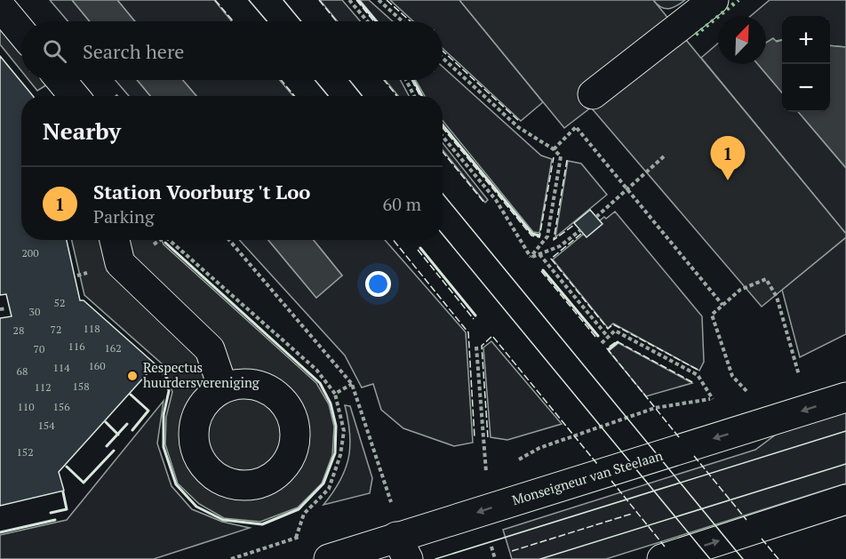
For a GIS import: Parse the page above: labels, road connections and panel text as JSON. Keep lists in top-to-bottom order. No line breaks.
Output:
{"streets":{"main road":["Monseigneur van Steelaan"]},"places":["Respectus huurdersvereniging"],"house_numbers":["200","52","30","118","72","28","116","162","70","160","114","68","158","112","110","156","154","152"],"north":"top right","page":{"map_buttons":["+","−"],"search":"Search here","heading":"Nearby","pins":"1","list":[{"mark":"1","name":"Station Voorburg 't Loo","note":"Parking","value":"60 m"}]}}
